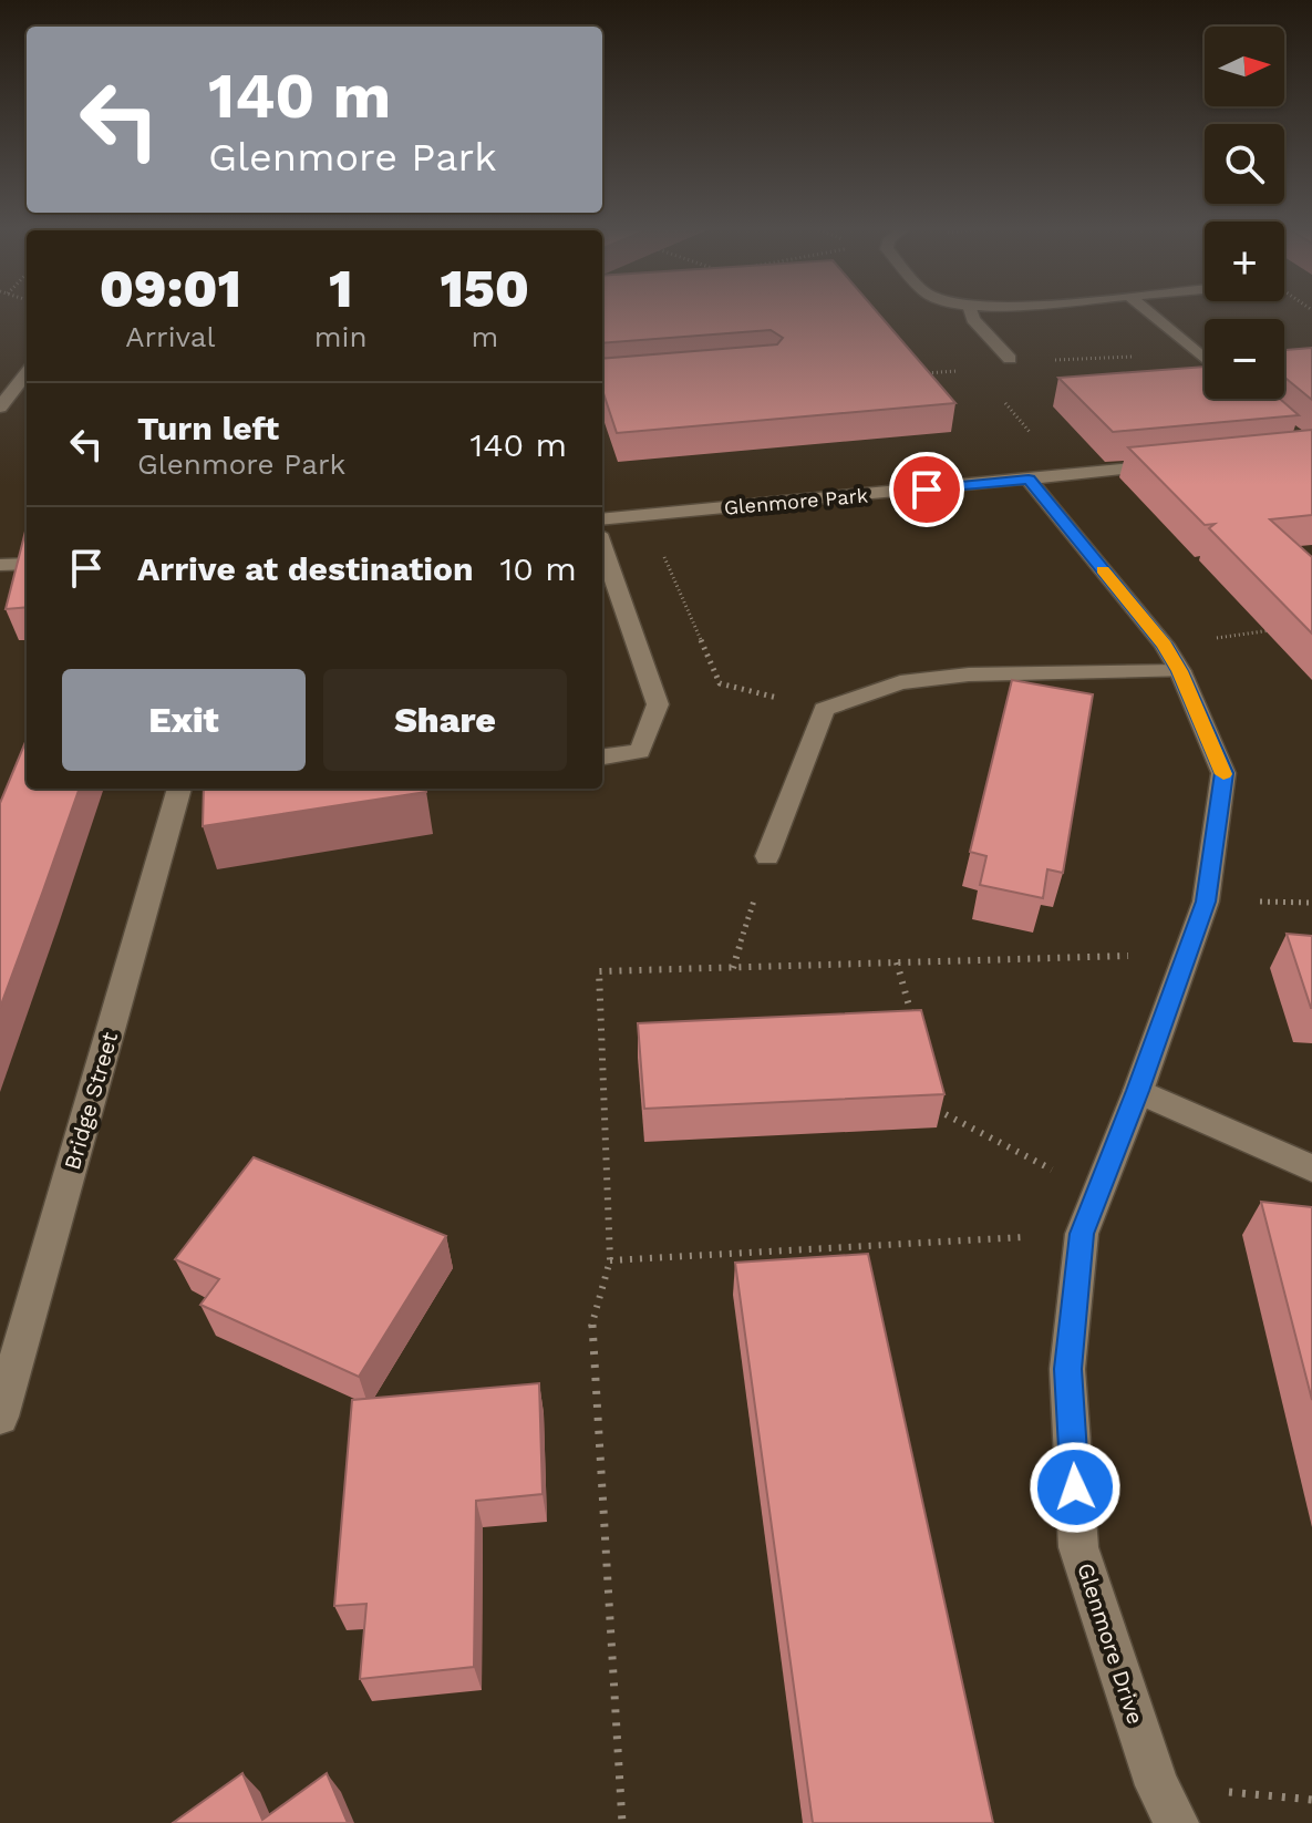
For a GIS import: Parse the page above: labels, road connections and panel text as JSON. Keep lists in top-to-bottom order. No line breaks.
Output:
{"streets":{"street":["Glenmore Park","Bridge Street","Glenmore Drive"]},"crossings":[["Glenmore Park","Glenmore Drive"]],"north":"right","page":{"map_buttons":["+","−"],"turn":["140 m","Glenmore Park"],"eta":["09:01","Arrival","1","min","150","m"],"list":[{"name":"Turn left","note":"Glenmore Park","value":"140 m"},{"name":"Arrive at destination","value":"10 m"}],"buttons":["Exit","Share"]}}
